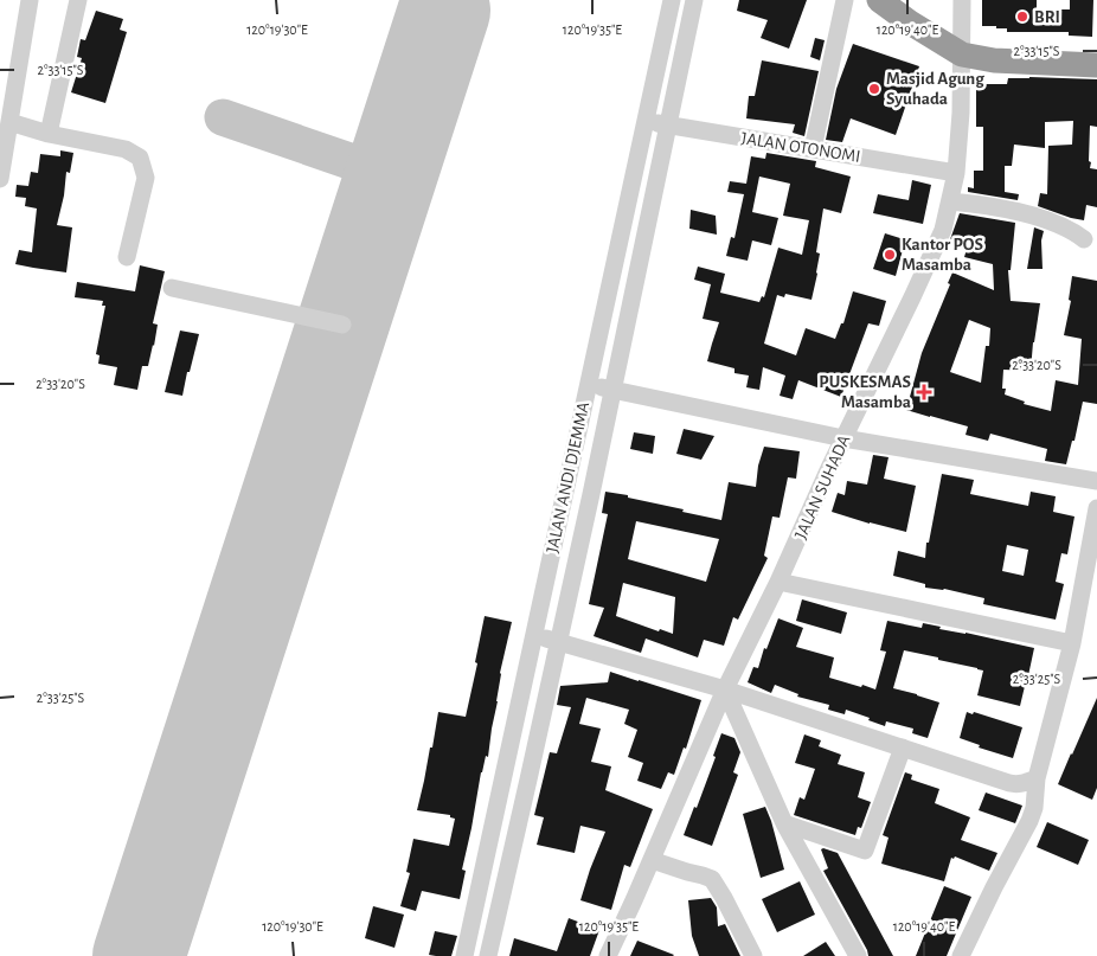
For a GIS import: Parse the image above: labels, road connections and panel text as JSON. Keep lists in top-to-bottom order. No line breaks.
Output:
{"streets":{"street":["JALAN OTONOMI","JALAN ANDI DJEMMA","JALAN SUHADA"]},"crossings":[["JALAN OTONOMI","JALAN ANDI DJEMMA"],["JALAN OTONOMI","JALAN SUHADA"]],"places":{"other":["BRI","Masjid Agung Syuhada","Kantor POS Masamba"],"health":["PUSKESMAS Masamba"]},"coordinates":["120°19'30\"E","120°19'35\"E","120°19'40\"E","2°33'15\"S","2°33'20\"S","2°33'25\"S"]}
